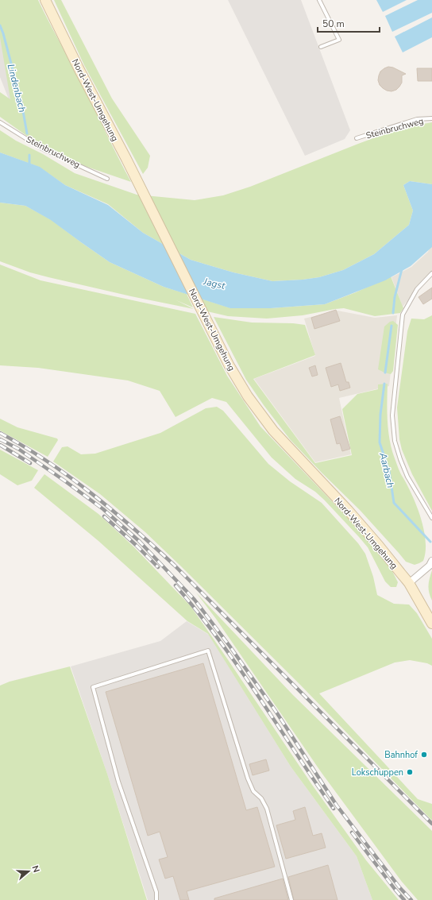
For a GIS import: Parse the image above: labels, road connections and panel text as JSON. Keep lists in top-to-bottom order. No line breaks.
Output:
{"streets":{"main road":["Nord-West-Umgehung"],"lane":["Steinbruchweg"]},"water":["Lindenbach","Jagst","Aarbach"],"places":["Bahnhof","Lokschuppen"],"scale_bar":"50 m","north":"right"}
